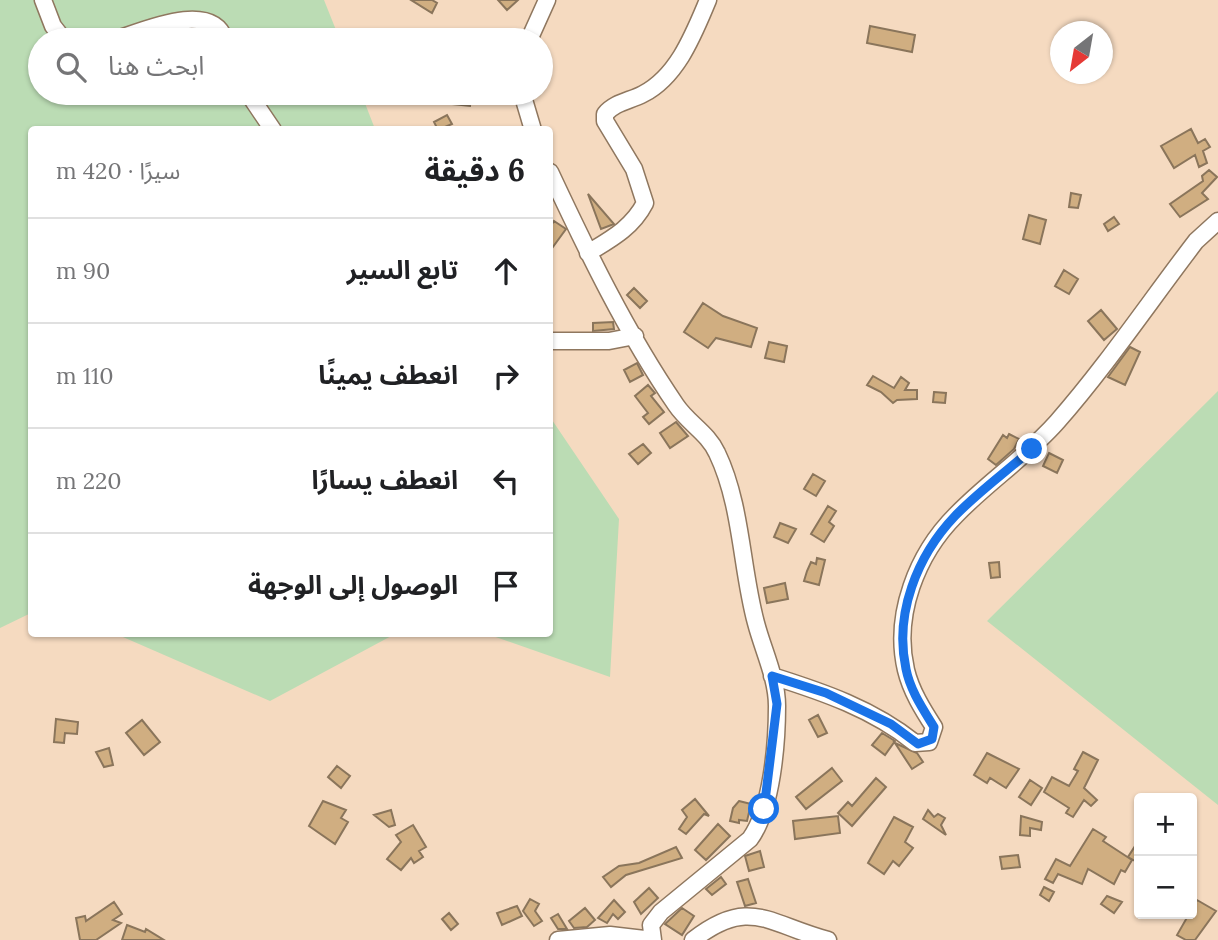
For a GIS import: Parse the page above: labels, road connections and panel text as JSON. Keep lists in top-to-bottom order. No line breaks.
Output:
{"north":"bottom left","page":{"search":"ابحث هنا","heading":["6 دقيقة","سيرًا · 420 m"],"list":[["تابع السير","90 m"],["انعطف يمينًا","110 m"],["انعطف يسارًا","220 m"],"الوصول إلى الوجهة"],"map_buttons":["+","−"]}}
